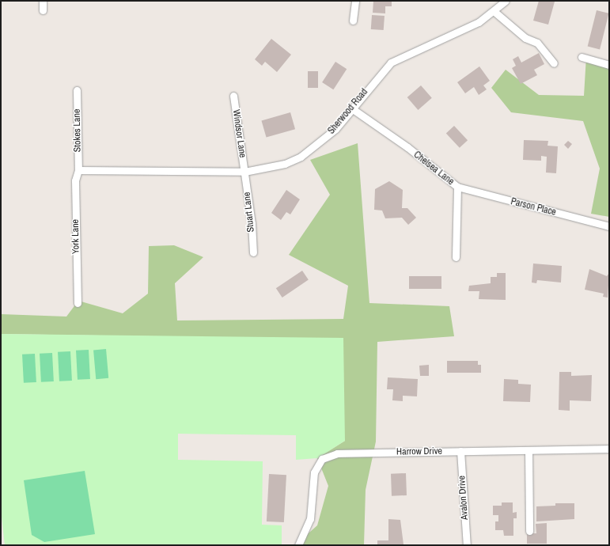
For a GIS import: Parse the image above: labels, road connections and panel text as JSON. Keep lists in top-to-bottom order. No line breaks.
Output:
{"streets":{"street":["Sherwood Road","Stokes Lane","Windsor Lane","Chelsea Lane","Parson Place","Stuart Lane","York Lane","Harrow Drive","Avalon Drive"]},"crossings":[["Sherwood Road","Stokes Lane"],["Sherwood Road","Windsor Lane"],["Sherwood Road","Chelsea Lane"],["Sherwood Road","Stuart Lane"],["Sherwood Road","York Lane"],["Stokes Lane","York Lane"],["Windsor Lane","Stuart Lane"],["Chelsea Lane","Parson Place"],["Harrow Drive","Avalon Drive"]]}
